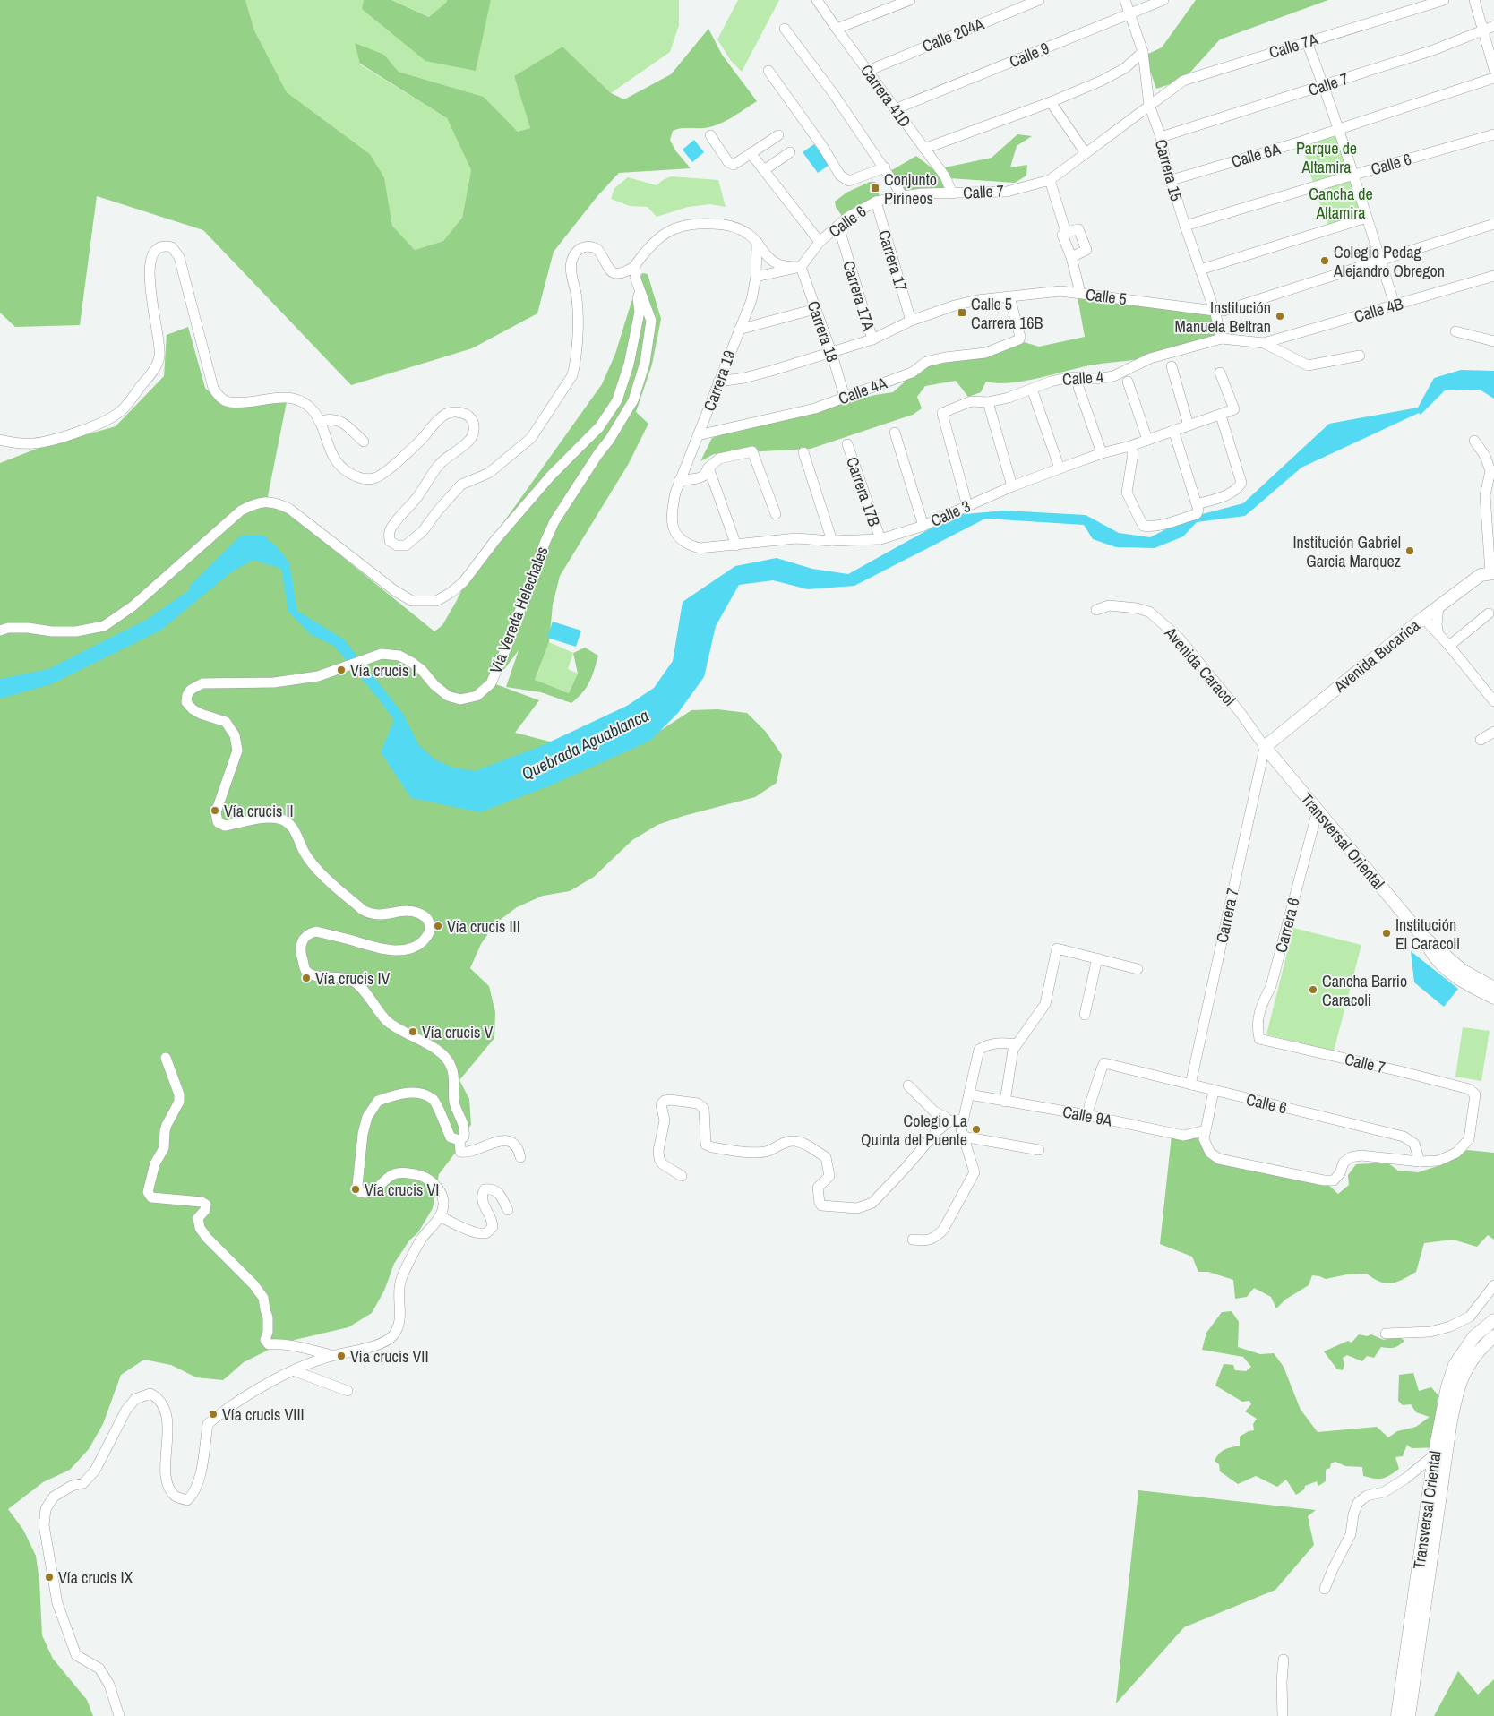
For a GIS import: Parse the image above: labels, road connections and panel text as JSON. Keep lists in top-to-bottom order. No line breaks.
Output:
{"streets":{"main road":["Avenida Bucarica","Transversal Oriental"],"street":["Calle 204A","Calle 7A","Calle 9","Calle 7","Carrera 41D","Calle 6A","Calle 6","Carrera 15","Carrera 17","Carrera 17A","Calle 5","Calle 4B","Carrera 18","Calle 4","Carrera 19","Calle 4A","Carrera 17B","Calle 3","Vía Vereda Helechales","Avenida Caracol","Carrera 7","Carrera 6","Calle 9A"]},"crossings":[["Calle 204A","Carrera 41D"],["Calle 7A","Calle 7"],["Calle 7A","Carrera 15"],["Calle 9","Carrera 41D"],["Calle 9","Carrera 15"],["Calle 7","Carrera 41D"],["Calle 7","Calle 6"],["Calle 7","Carrera 15"],["Calle 7","Carrera 6"],["Carrera 41D","Calle 6"],["Calle 6A","Carrera 15"],["Calle 6","Carrera 15"],["Calle 6","Carrera 17"],["Calle 6","Carrera 17A"],["Calle 6","Carrera 18"],["Calle 6","Carrera 7"],["Calle 6","Calle 9A"],["Carrera 15","Calle 5"],["Carrera 15","Calle 4"],["Carrera 17","Calle 5"],["Carrera 17A","Calle 5"],["Calle 5","Carrera 18"],["Calle 5","Carrera 19"],["Calle 5","Calle 4A"],["Carrera 18","Calle 4A"],["Calle 4","Calle 3"],["Carrera 19","Calle 4A"],["Carrera 19","Calle 3"],["Carrera 17B","Calle 3"],["Avenida Bucarica","Avenida Caracol"],["Avenida Bucarica","Transversal Oriental"],["Avenida Bucarica","Carrera 7"],["Avenida Caracol","Transversal Oriental"],["Avenida Caracol","Carrera 7"],["Transversal Oriental","Carrera 7"],["Transversal Oriental","Carrera 6"]],"water":["Quebrada Aguablanca"],"parks":["Parque de Altamira","Cancha de Altamira"],"places":{"transit":["Conjunto Pirineos","Calle 5 Carrera 16B"],"other":["Colegio Pedag Alejandro Obregon","Institución Manuela Beltran","Institución Gabriel Garcia Marquez","Vía crucis I","Vía crucis II","Vía crucis III","Institución El Caracoli","Vía crucis IV","Cancha Barrio Caracoli","Vía crucis V","Colegio La Quinta del Puente","Vía crucis VI","Vía crucis VII","Vía crucis VIII","Vía crucis IX"]}}
